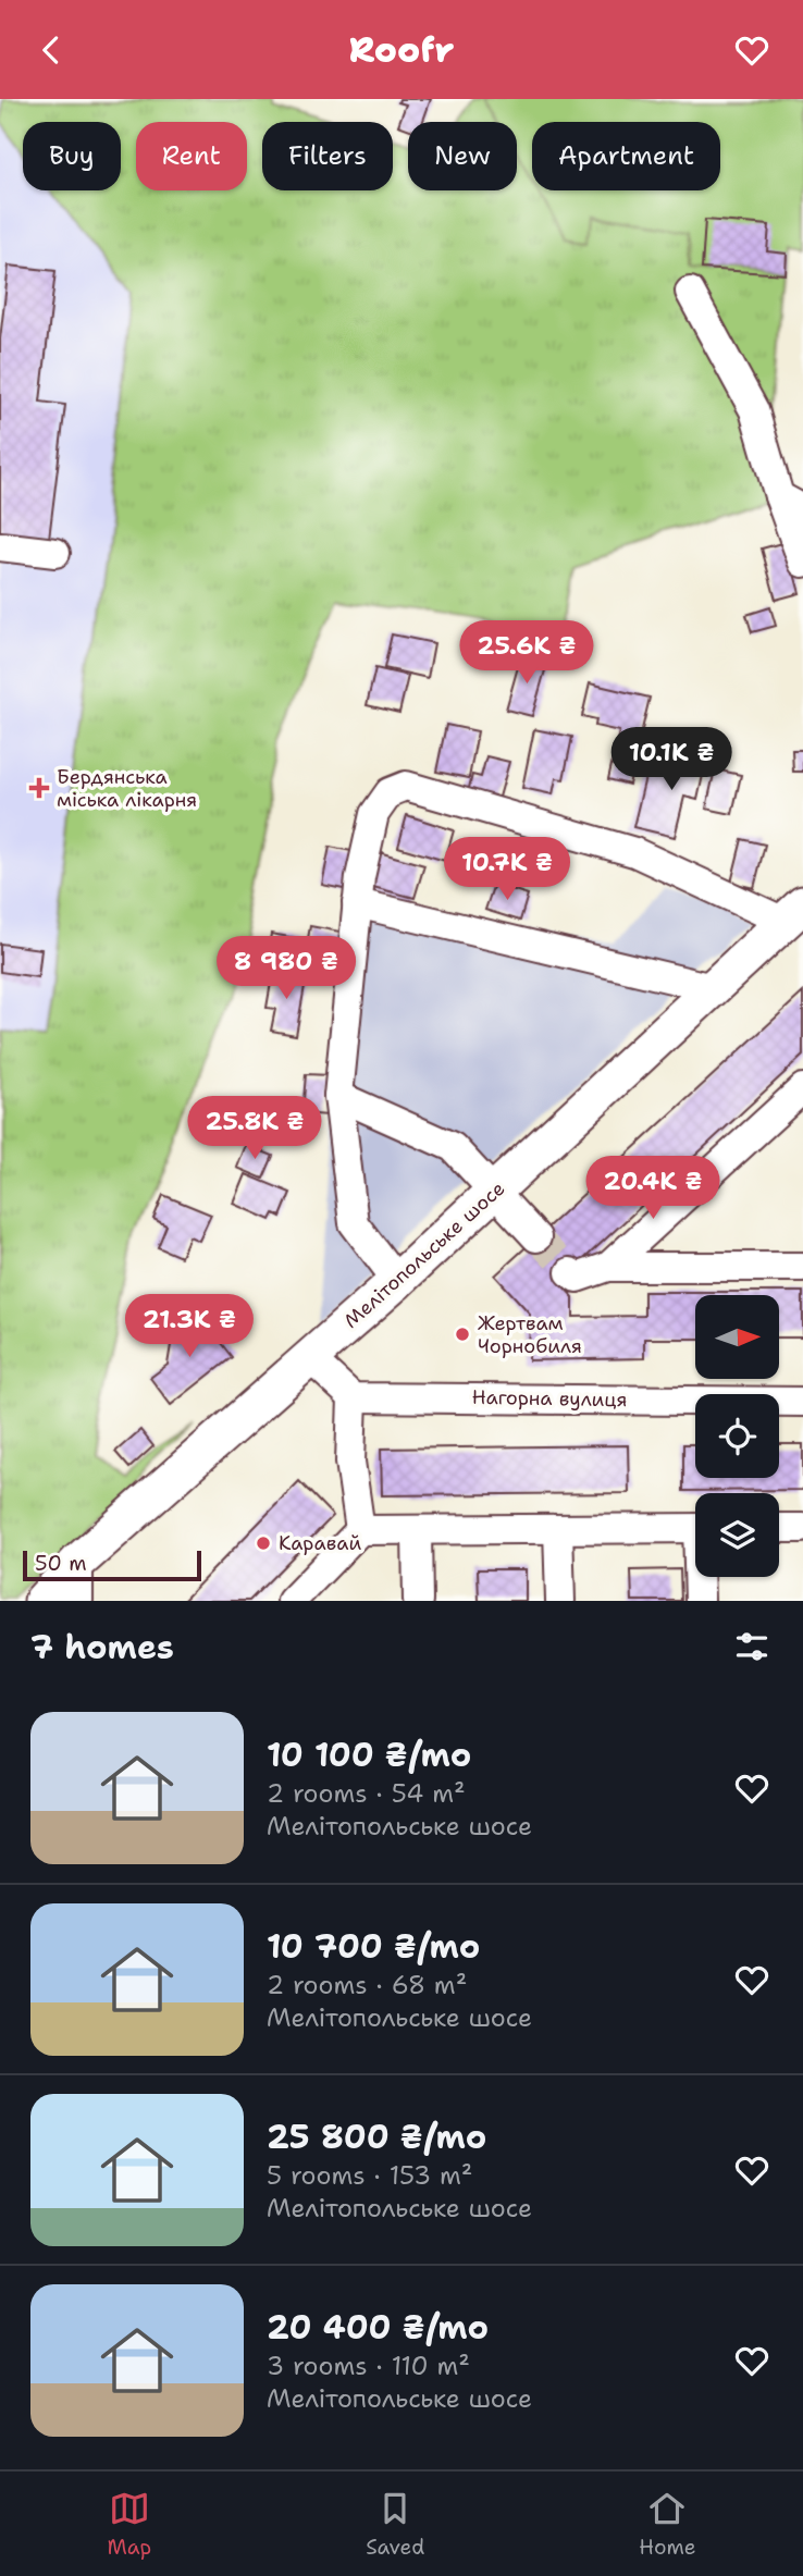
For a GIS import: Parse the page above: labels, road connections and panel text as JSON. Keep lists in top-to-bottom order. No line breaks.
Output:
{"streets":{"main road":["Мелітопольське шосе"],"street":["Нагорна вулиця"]},"places":{"health":["Бердянська міська лікарня"],"other":["Жертвам Чорнобиля","Каравай"]},"scale_bar":"50 m","north":"right","page":{"header":"Roofr","chip":["Buy","Rent","Filters","New","Apartment"],"price":["25.6K ₴","10.1K ₴","10.7K ₴","8 980 ₴","25.8K ₴","20.4K ₴","21.3K ₴"],"scale":"50 m","heading":"7 homes","list":[{"name":"10 100 ₴/mo","note":"2 rooms · 54 m² · Мелітопольське шосе"},{"name":"10 700 ₴/mo","note":"2 rooms · 68 m² · Мелітопольське шосе"},{"name":"25 800 ₴/mo","note":"5 rooms · 153 m² · Мелітопольське шосе"},{"name":"20 400 ₴/mo","note":"3 rooms · 110 m² · Мелітопольське шосе"}],"tabs":["Map","Saved","Home"]}}
